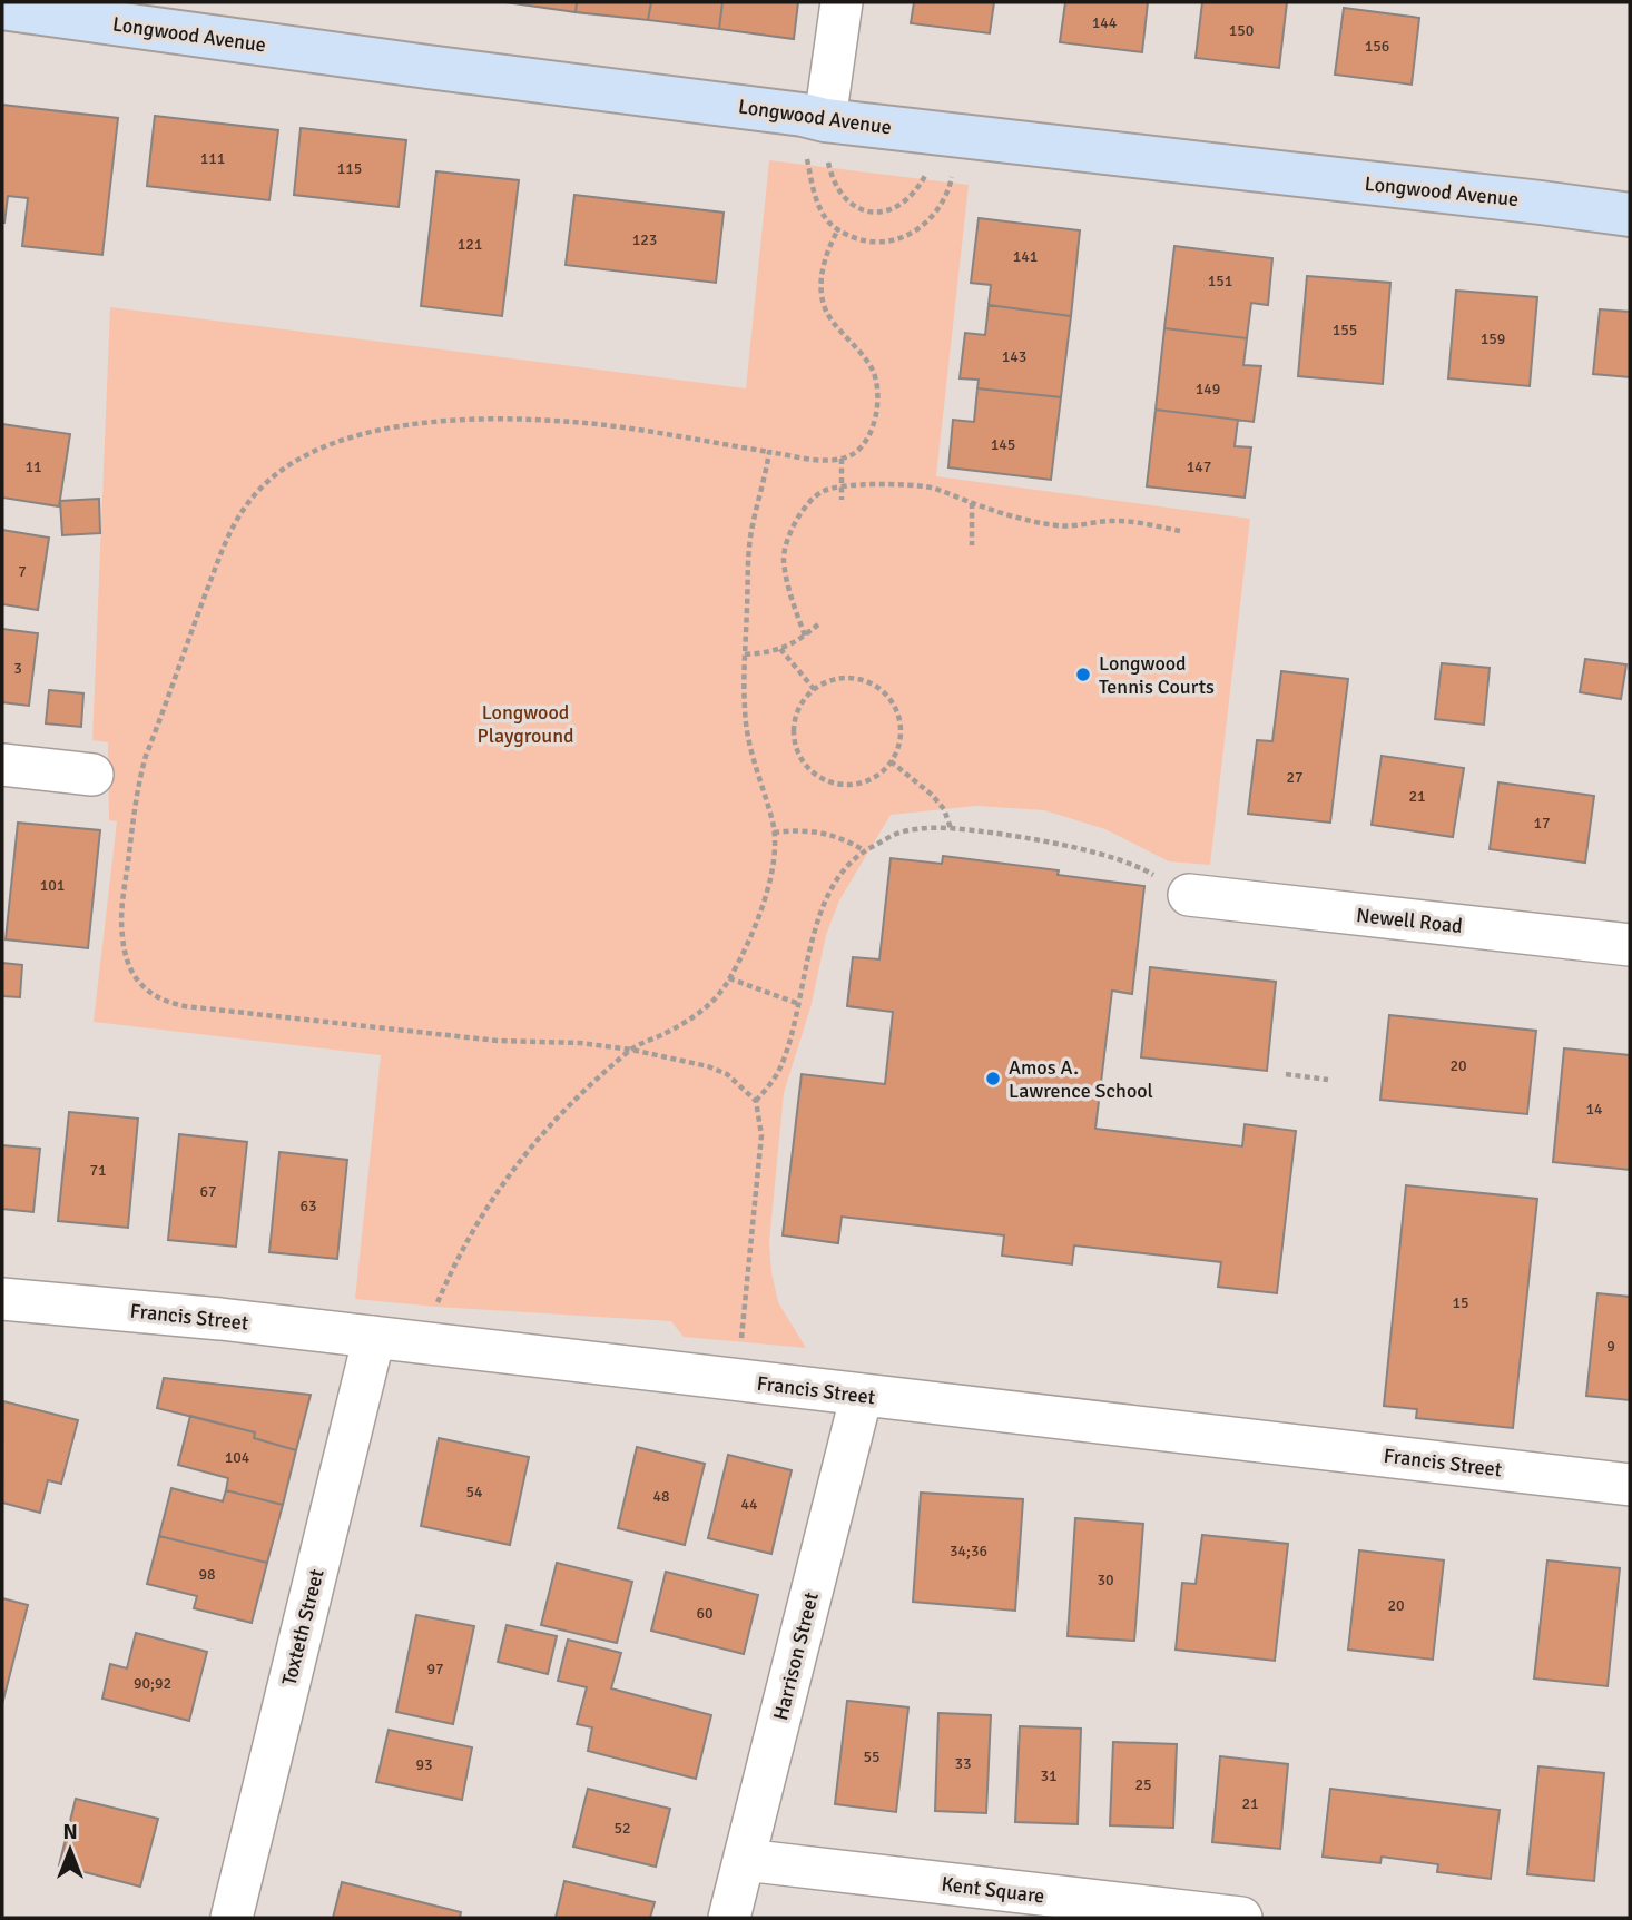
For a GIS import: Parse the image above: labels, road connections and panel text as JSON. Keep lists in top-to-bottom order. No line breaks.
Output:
{"streets":{"main road":["Longwood Avenue"],"street":["Newell Road","Francis Street","Toxteth Street","Harrison Street","Kent Square"]},"crossings":[["Francis Street","Toxteth Street"],["Francis Street","Harrison Street"],["Harrison Street","Kent Square"]],"parks":["Longwood Playground"],"places":["Longwood Tennis Courts","Amos A. Lawrence School"],"house_numbers":["144","150","156","111","115","123","121","141","151","155","159","143","149","145","11","147","7","3","27","21","17","101","20","14","71","67","63","15","9","104","54","48","44","34;36","98","30","20","60","97","90;92","55","33","93","31","25","21","52"],"north":"top"}
